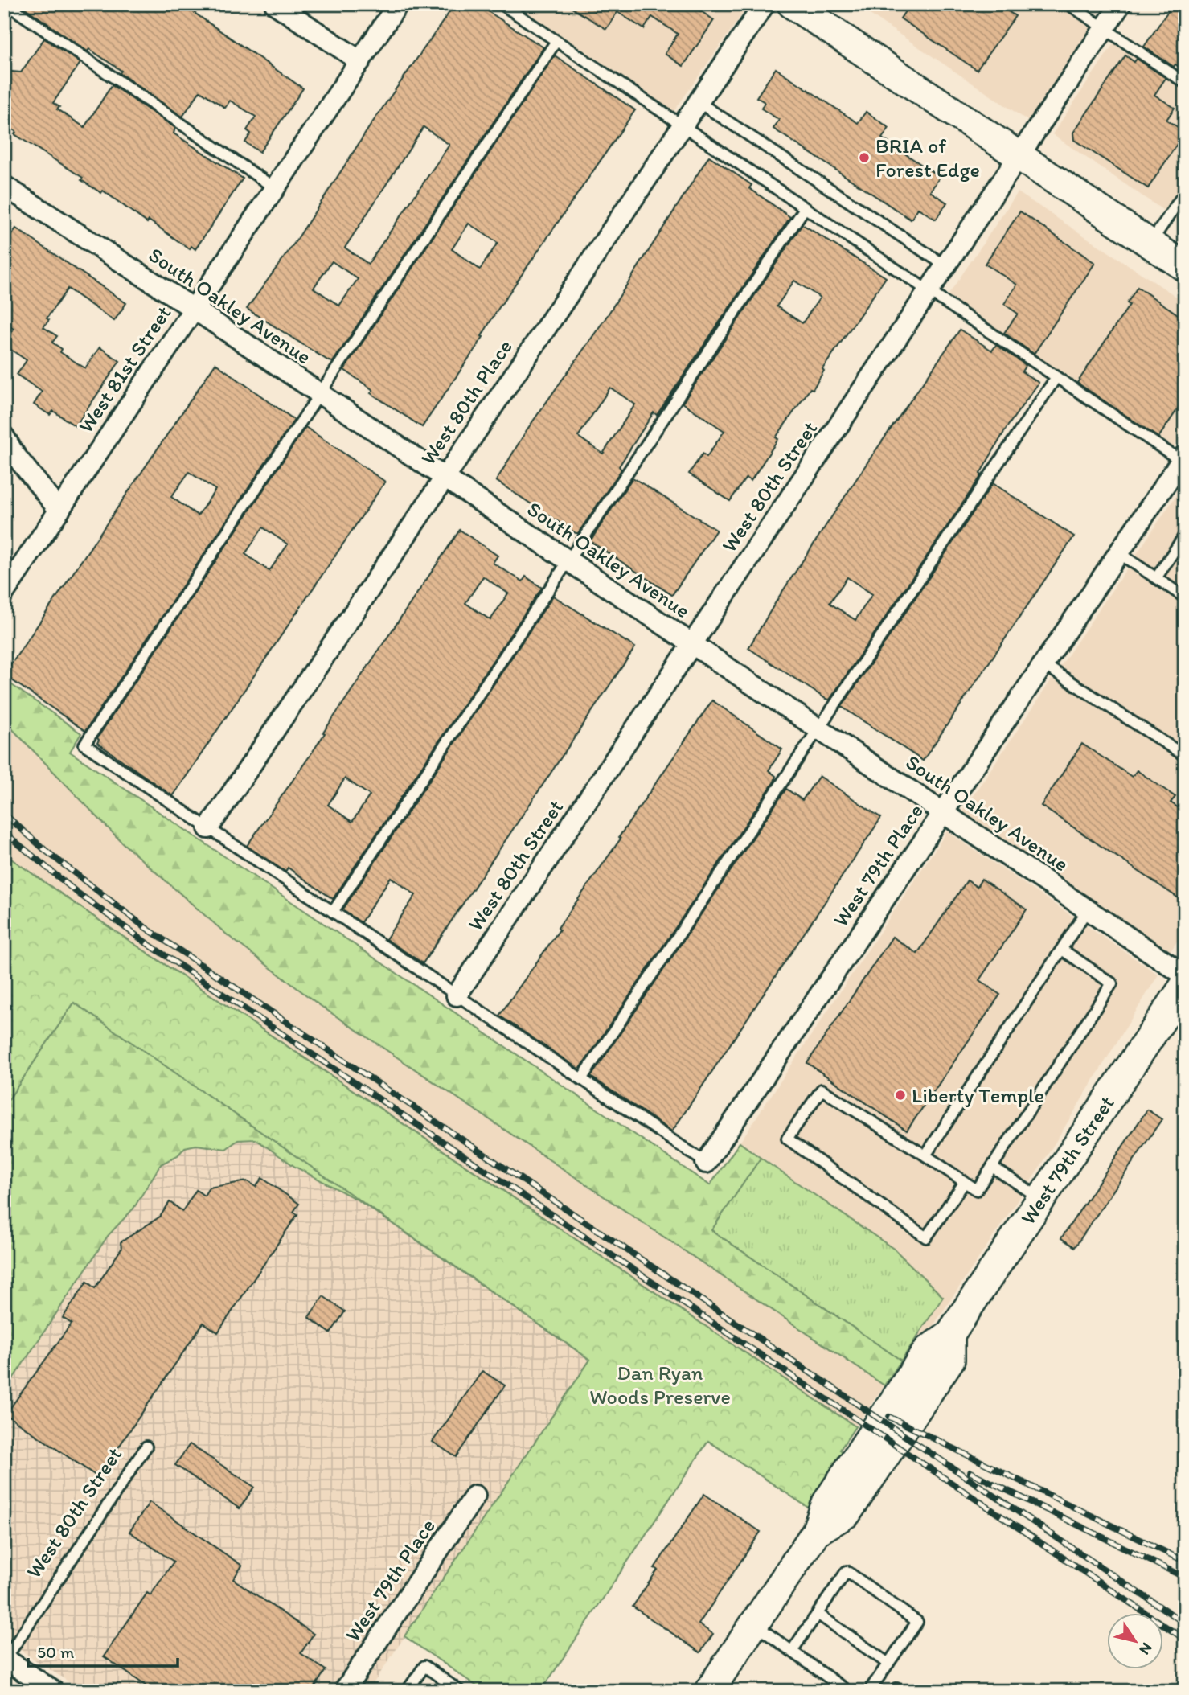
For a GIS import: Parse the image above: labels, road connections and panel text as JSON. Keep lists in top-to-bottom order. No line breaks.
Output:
{"streets":{"main road":["West 79th Street"],"street":["South Oakley Avenue","West 81st Street","West 80th Place","West 80th Street","West 79th Place"]},"crossings":[["South Oakley Avenue","West 81st Street"],["South Oakley Avenue","West 80th Place"],["South Oakley Avenue","West 80th Street"],["South Oakley Avenue","West 79th Place"]],"parks":["Dan Ryan Woods Preserve"],"places":["BRIA of Forest Edge","Liberty Temple"],"scale_bar":"50 m","north":"bottom right"}
